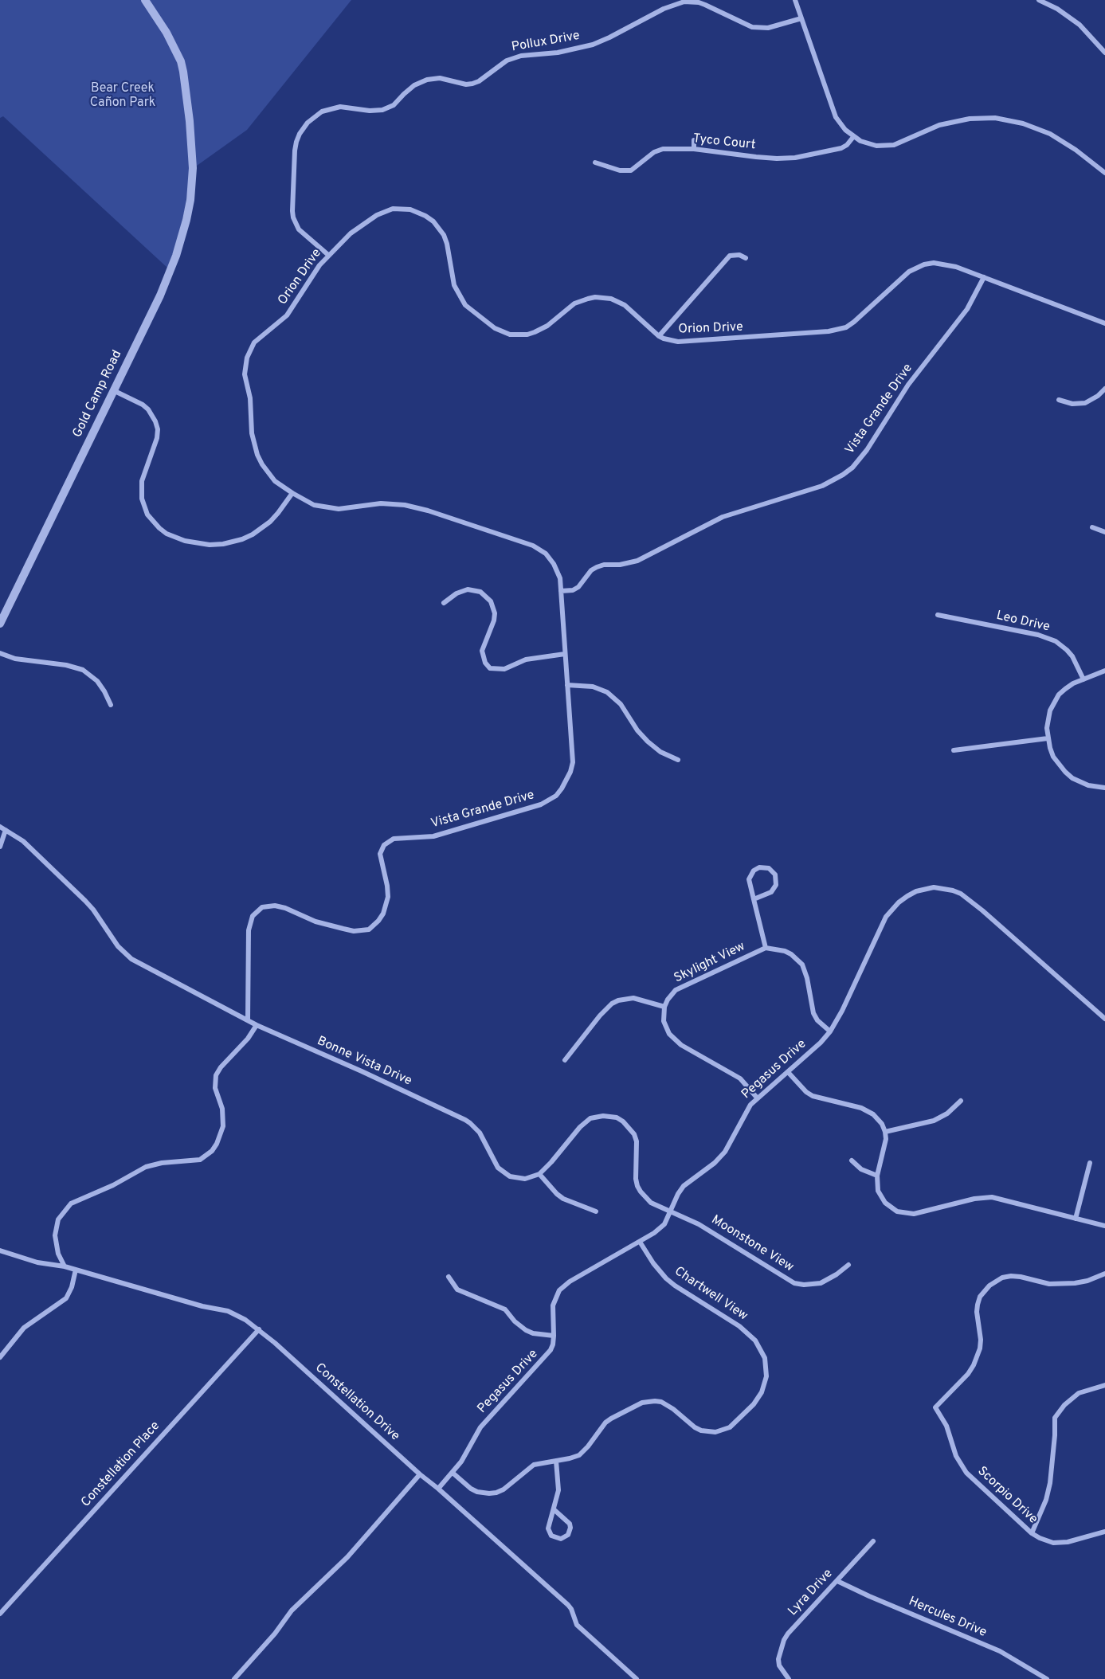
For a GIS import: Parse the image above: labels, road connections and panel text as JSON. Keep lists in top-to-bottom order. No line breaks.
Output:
{"streets":{"street":["Pollux Drive","Tyco Court","Orion Drive","Gold Camp Road","Vista Grande Drive","Leo Drive","Skylight View","Bonne Vista Drive","Pegasus Drive","Moonstone View","Chartwell View","Constellation Drive","Constellation Place","Scorpio Drive","Lyra Drive","Hercules Drive"]},"crossings":[["Pollux Drive","Orion Drive"],["Orion Drive","Vista Grande Drive"],["Vista Grande Drive","Bonne Vista Drive"],["Skylight View","Pegasus Drive"],["Pegasus Drive","Moonstone View"],["Pegasus Drive","Chartwell View"],["Pegasus Drive","Constellation Drive"],["Constellation Drive","Constellation Place"],["Lyra Drive","Hercules Drive"]],"parks":["Bear Creek Cañon Park"]}
